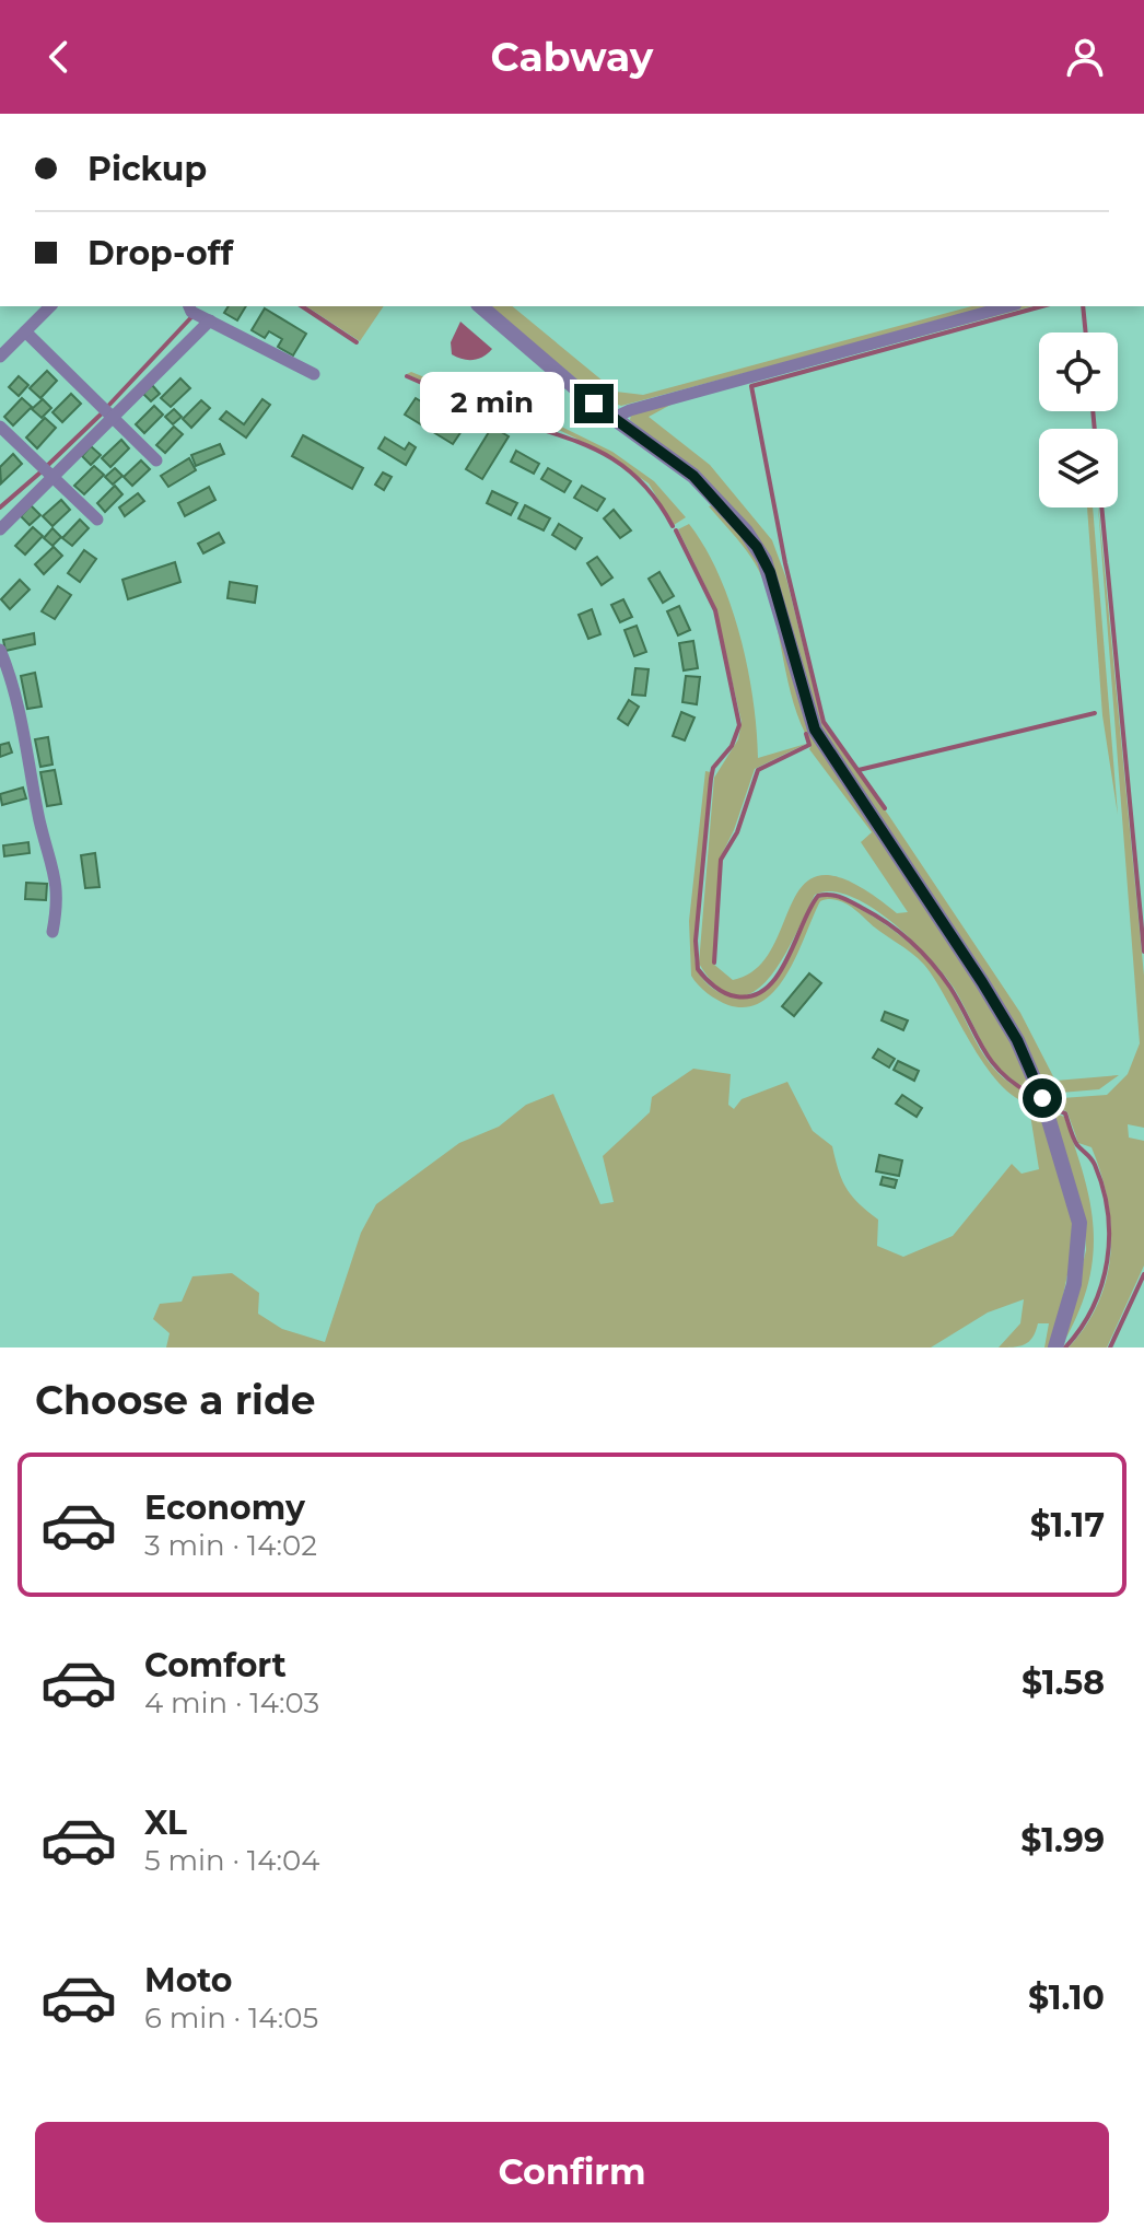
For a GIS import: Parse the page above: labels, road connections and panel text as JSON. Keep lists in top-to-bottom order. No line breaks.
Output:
{"page":{"header":"Cabway","banner":["Pickup","Drop-off"],"bubble":"2 min","heading":"Choose a ride","list":[{"name":"Economy","note":"3 min · 14:02","value":"$1.17"},{"name":"Comfort","note":"4 min · 14:03","value":"$1.58"},{"name":"XL","note":"5 min · 14:04","value":"$1.99"},{"name":"Moto","note":"6 min · 14:05","value":"$1.10"}],"buttons":"Confirm"}}
